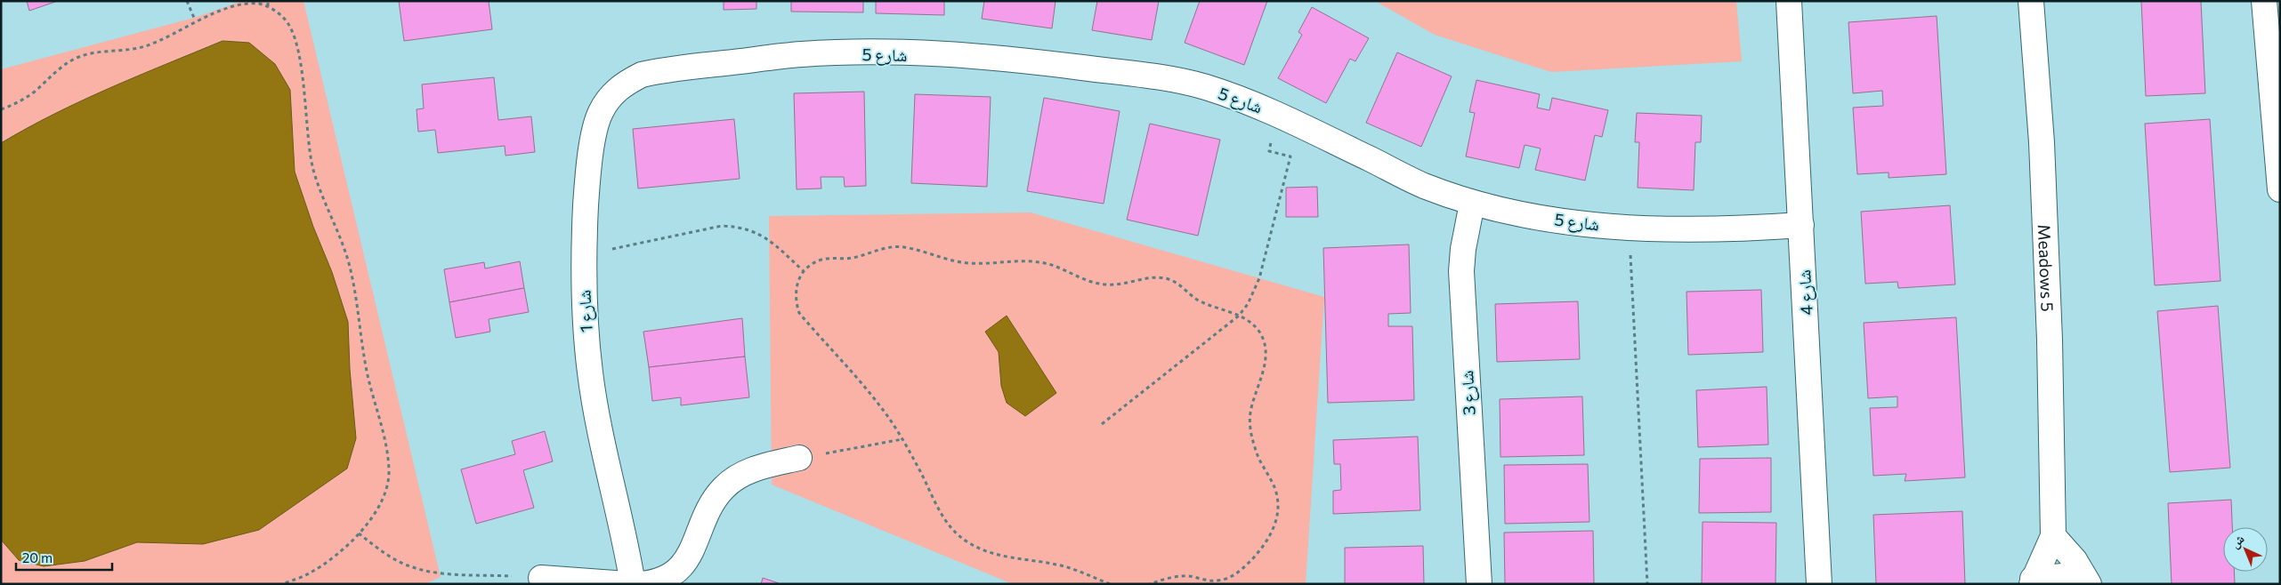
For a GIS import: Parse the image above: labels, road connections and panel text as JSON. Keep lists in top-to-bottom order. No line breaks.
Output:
{"streets":{"street":["شارع 5","Meadows 5","شارع 4","شارع 1","شارع 3"]},"crossings":[["شارع 5","شارع 4"],["شارع 5","شارع 1"],["شارع 5","شارع 3"]],"scale_bar":"20 m","north":"top left"}
